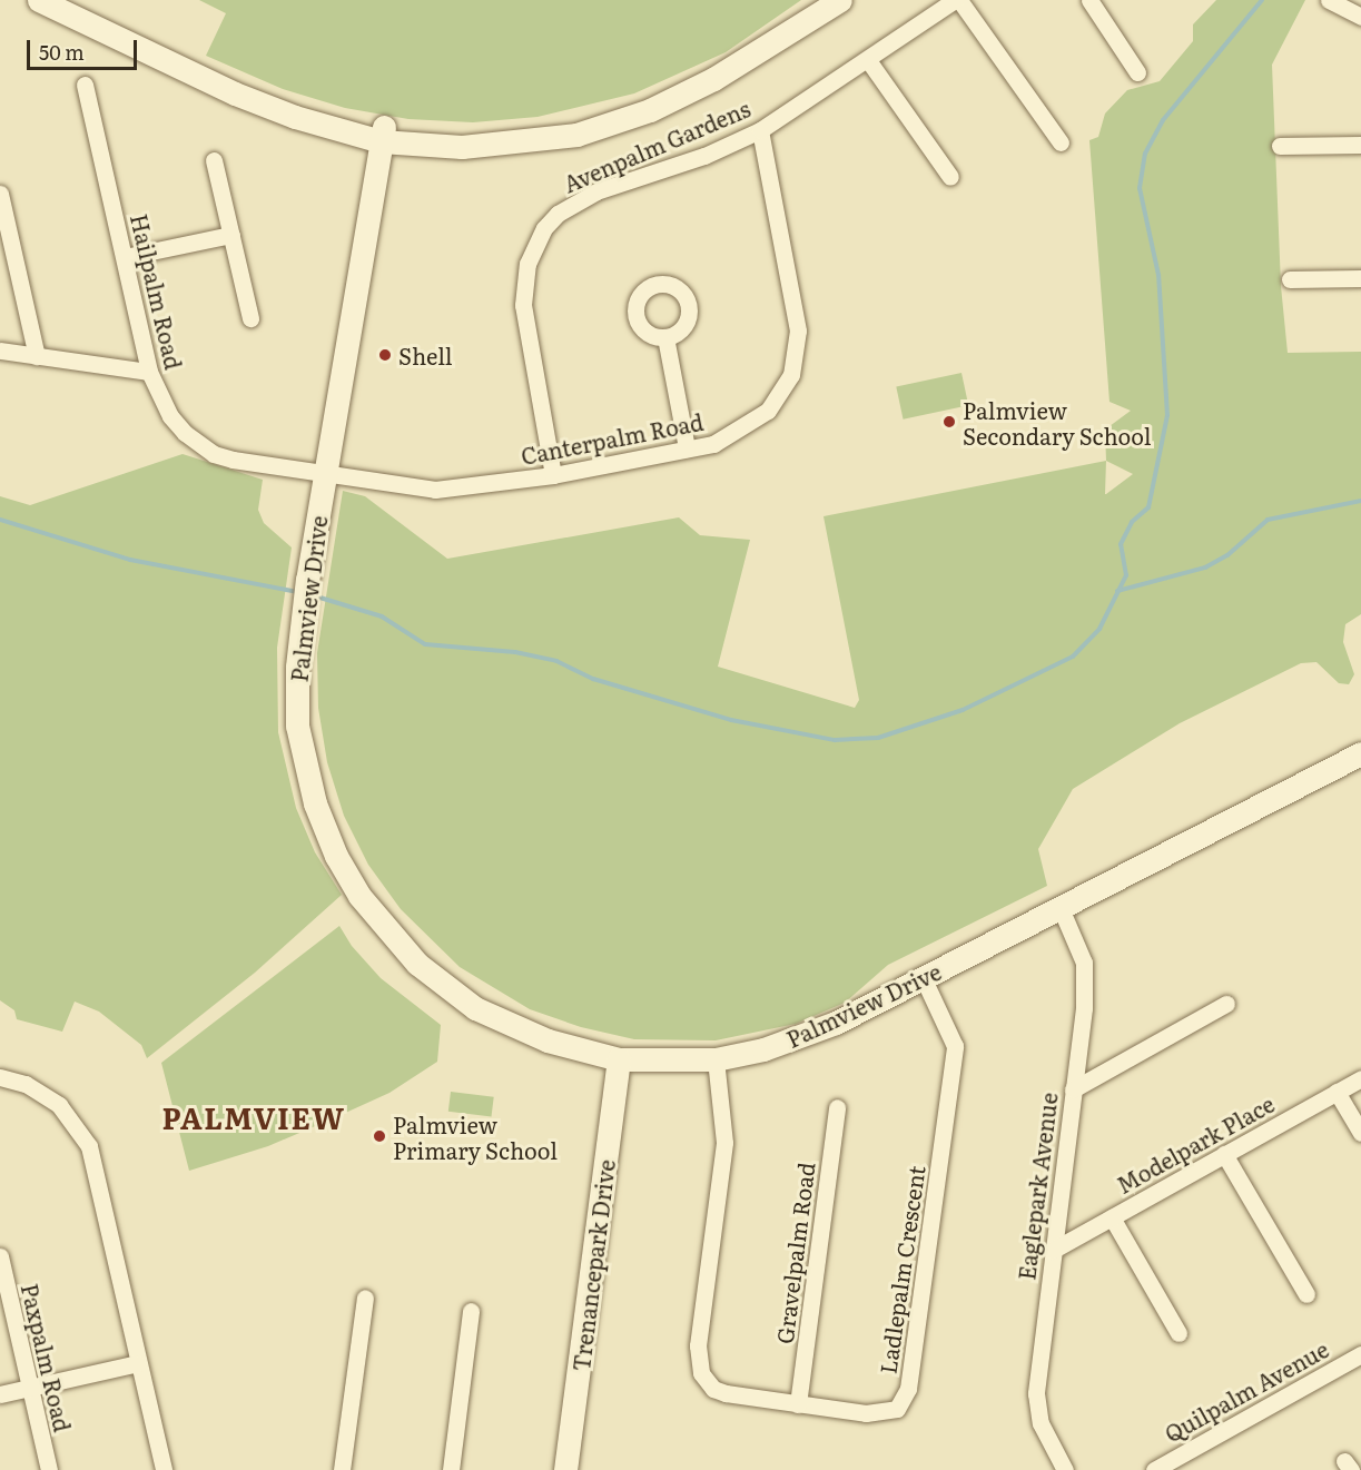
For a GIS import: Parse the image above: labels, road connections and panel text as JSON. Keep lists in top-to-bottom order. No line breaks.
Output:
{"streets":{"street":["Avenpalm Gardens","Hailpalm Road","Canterpalm Road","Palmview Drive","Modelpark Place","Eaglepark Avenue","Gravelpalm Road","Trenancepark Drive","Ladlepalm Crescent","Paxpalm Road","Quilpalm Avenue"]},"crossings":[["Avenpalm Gardens","Canterpalm Road"],["Hailpalm Road","Canterpalm Road"],["Hailpalm Road","Palmview Drive"],["Canterpalm Road","Palmview Drive"],["Palmview Drive","Eaglepark Avenue"],["Palmview Drive","Trenancepark Drive"],["Palmview Drive","Ladlepalm Crescent"],["Modelpark Place","Eaglepark Avenue"],["Gravelpalm Road","Ladlepalm Crescent"]],"districts":["PALMVIEW"],"places":["Shell","Palmview Secondary School","Palmview Primary School"],"scale_bar":"50 m"}
